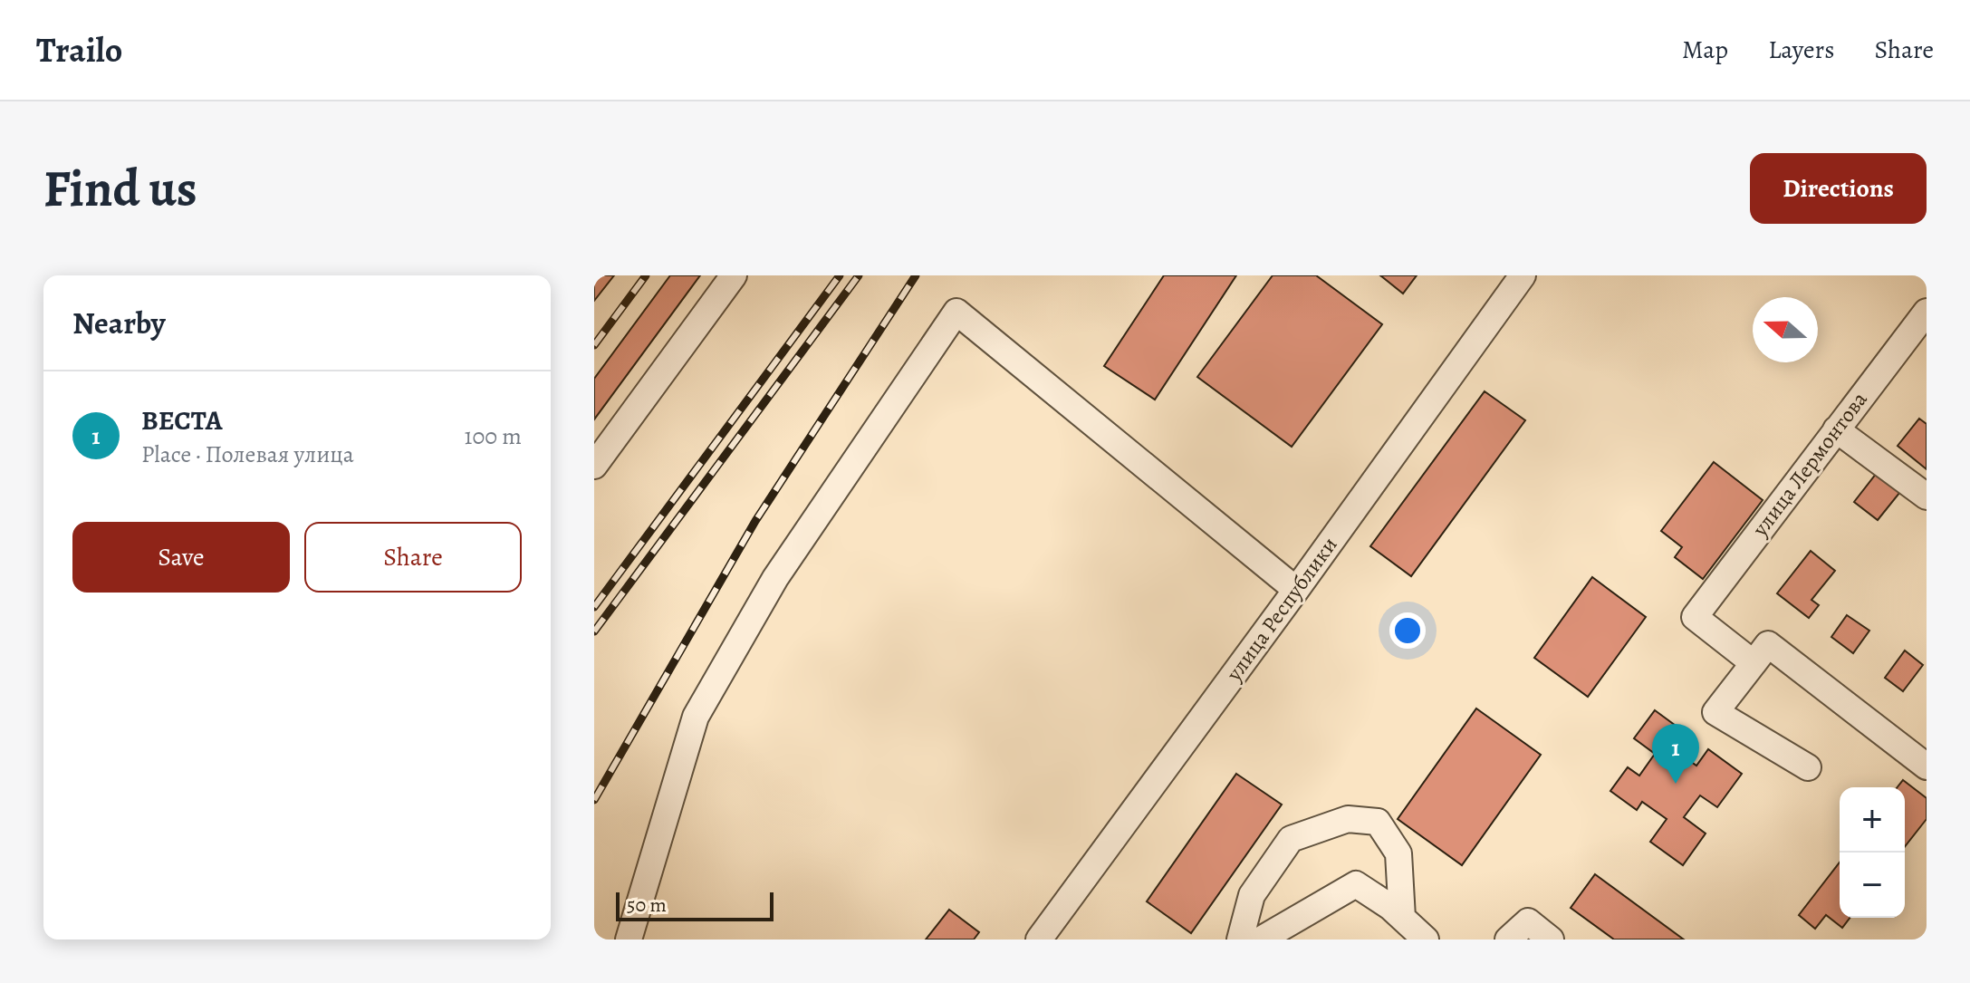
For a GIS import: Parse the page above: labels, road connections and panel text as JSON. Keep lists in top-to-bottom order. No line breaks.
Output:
{"streets":{"street":["улица Лермонтова","улица Республики"]},"scale_bar":"50 m","north":"left","page":{"header":"Trailo","nav":["Map","Layers","Share"],"buttons":["Directions",["Save","Share"]],"title":"Find us","heading":"Nearby","list":[{"mark":"1","name":"ВЕСТА","note":"Place · Полевая улица","value":"100 m"}],"pins":"1","map_buttons":["+","−"],"scale":"50 m"}}
